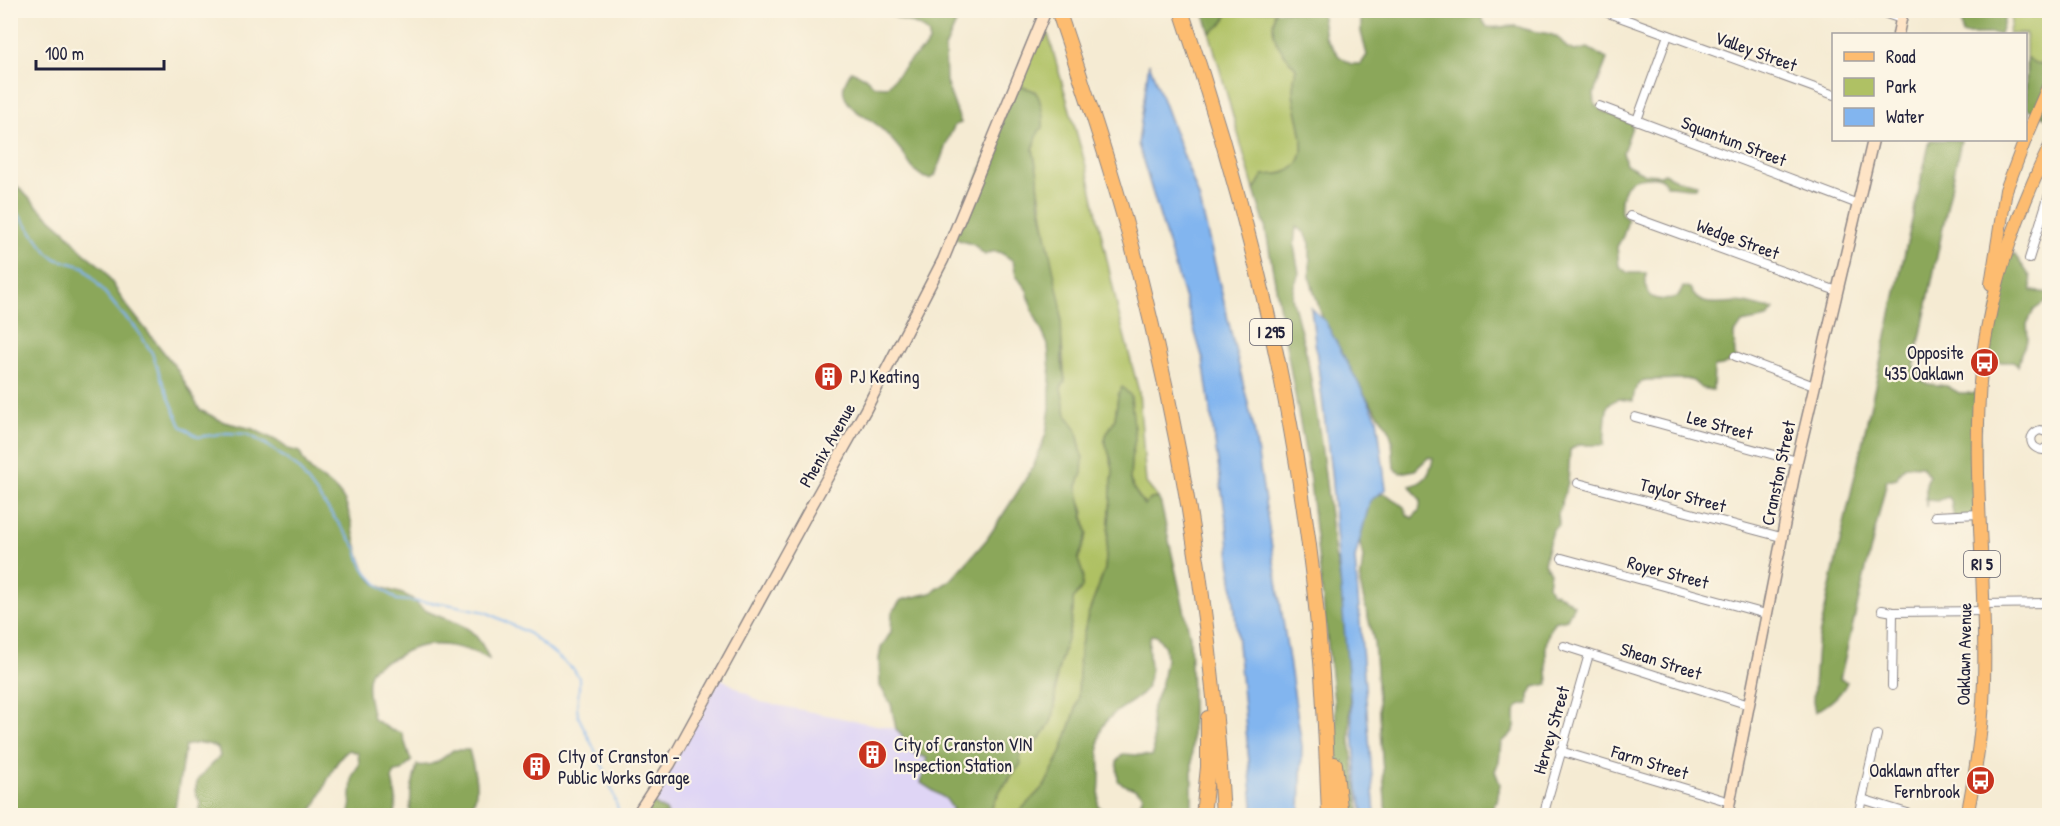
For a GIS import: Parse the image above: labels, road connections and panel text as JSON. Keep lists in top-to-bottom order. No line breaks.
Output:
{"streets":{"highway":["I 295"],"main road":["Phenix Avenue","Cranston Street","RI 5","Oaklawn Avenue"],"street":["Valley Street","Squantum Street","Wedge Street","Lee Street","Taylor Street","Royer Street","Shean Street","Hervey Street","Farm Street"]},"crossings":[["Squantum Street","Cranston Street"],["Wedge Street","Cranston Street"],["Lee Street","Cranston Street"],["Cranston Street","Taylor Street"],["Cranston Street","Royer Street"],["Cranston Street","Shean Street"],["Cranston Street","Farm Street"],["Shean Street","Hervey Street"],["Hervey Street","Farm Street"]],"places":{"bus stop":["Opposite 435 Oaklawn","Oaklawn after Fernbrook"],"building":["PJ Keating","City of Cranston VIN Inspection Station","CIty of Cranston - Public Works Garage"]},"legend":["Road","Park","Water"],"scale_bar":"100 m"}
